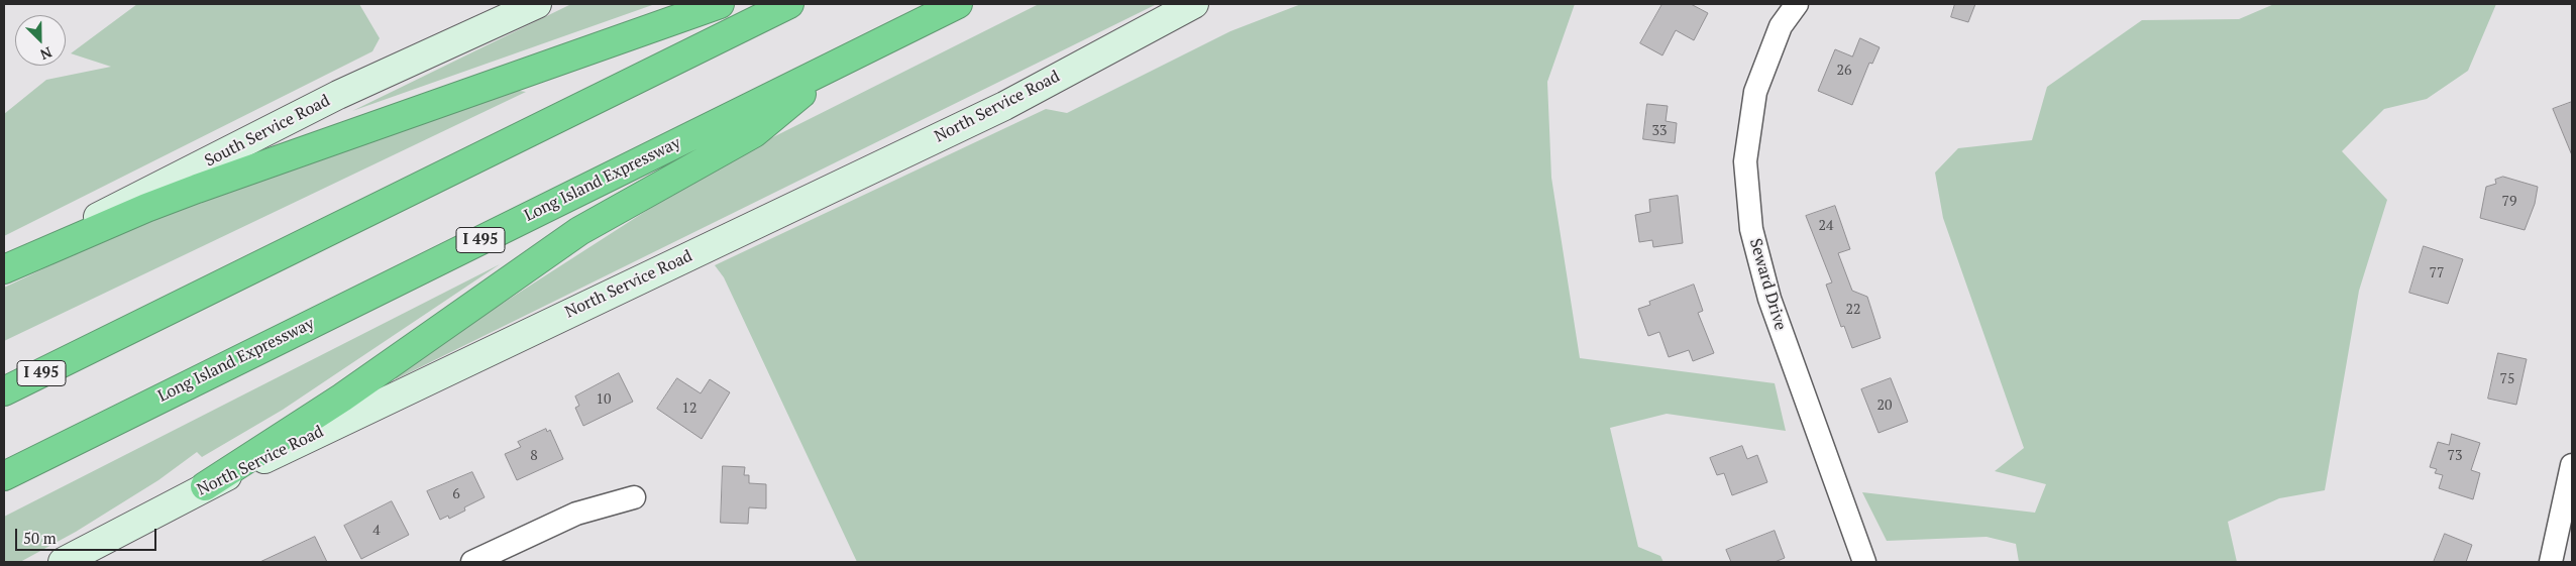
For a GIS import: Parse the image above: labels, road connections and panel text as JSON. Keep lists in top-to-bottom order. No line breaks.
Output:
{"streets":{"highway":["Long Island Expressway","I 495"],"main road":["North Service Road","South Service Road"],"street":["Seward Drive"]},"house_numbers":["26","33","79","24","77","22","75","10","20","12","8","73","6","4"],"scale_bar":"50 m","north":"bottom right"}
